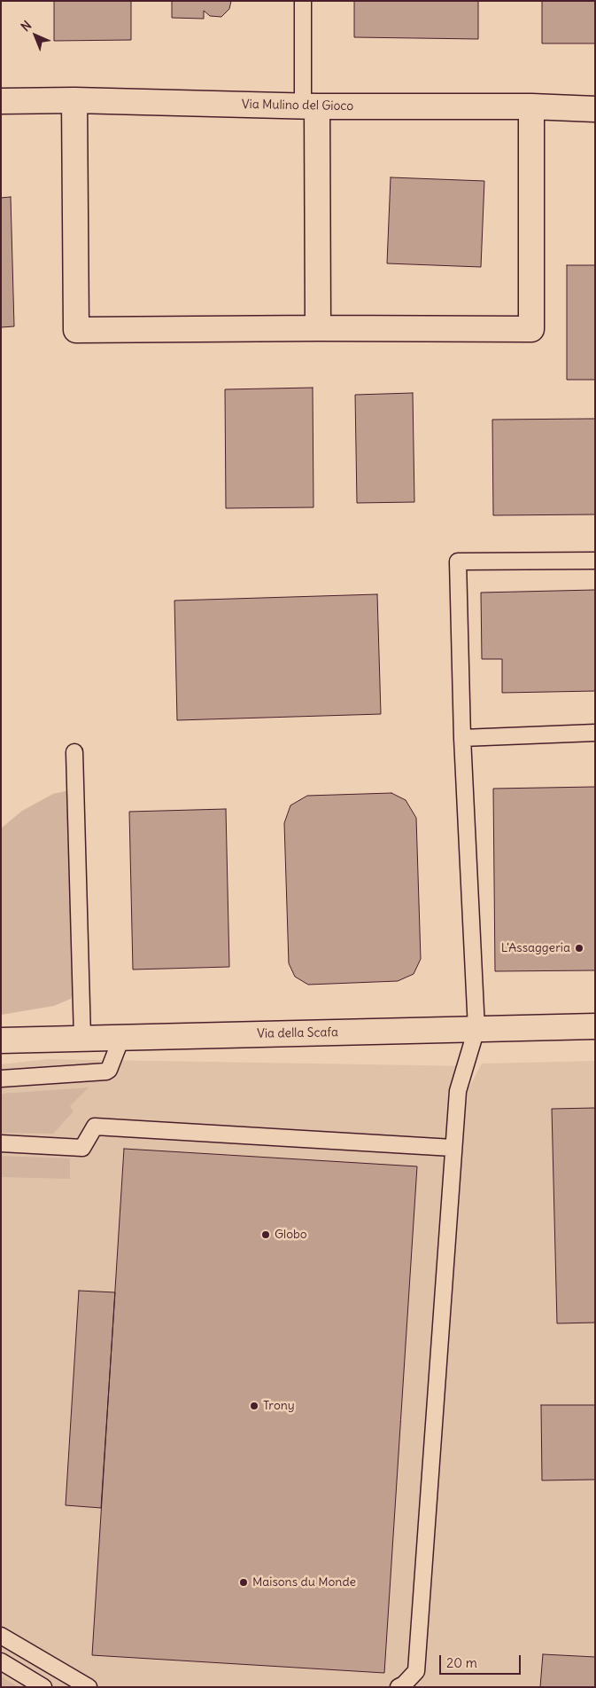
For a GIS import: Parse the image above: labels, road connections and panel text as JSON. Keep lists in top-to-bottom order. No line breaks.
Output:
{"streets":{"street":["Via Mulino del Gioco","Via della Scafa"]},"places":["L'Assaggeria","Globo","Trony","Maisons du Monde"],"scale_bar":"20 m","north":"top left"}
